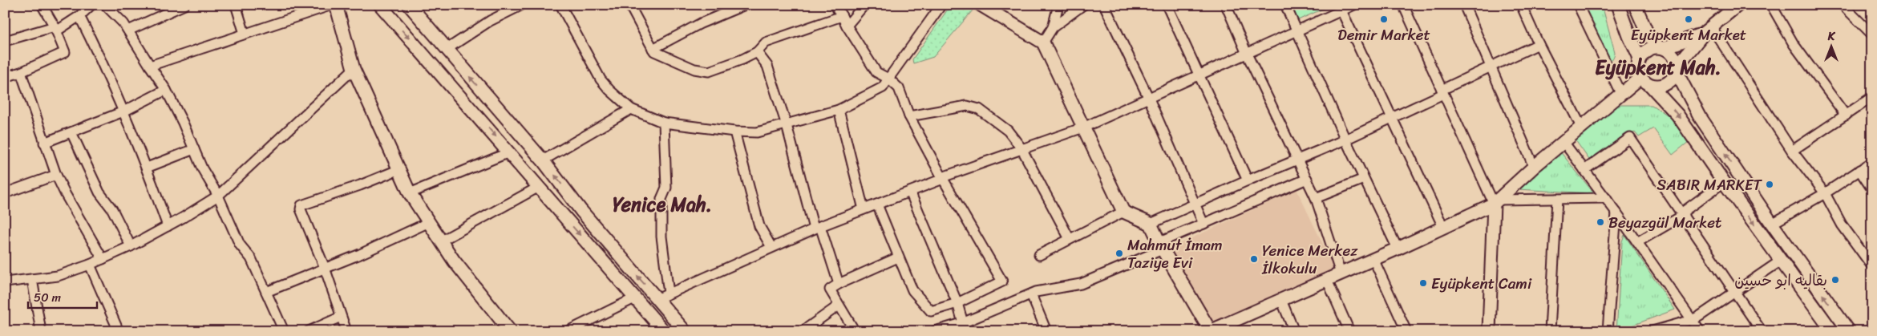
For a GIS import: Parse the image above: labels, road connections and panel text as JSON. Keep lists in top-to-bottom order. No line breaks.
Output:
{"districts":["Eyüpkent Mah.","Yenice Mah."],"places":["Demir Market","Eyüpkent Market","SABIR MARKET","Beyazgül Market","Mahmut İmam Taziye Evi","Yenice Merkez İlkokulu","بقاليه ابو حسين","Eyüpkent Cami"],"scale_bar":"50 m","north":"top"}
